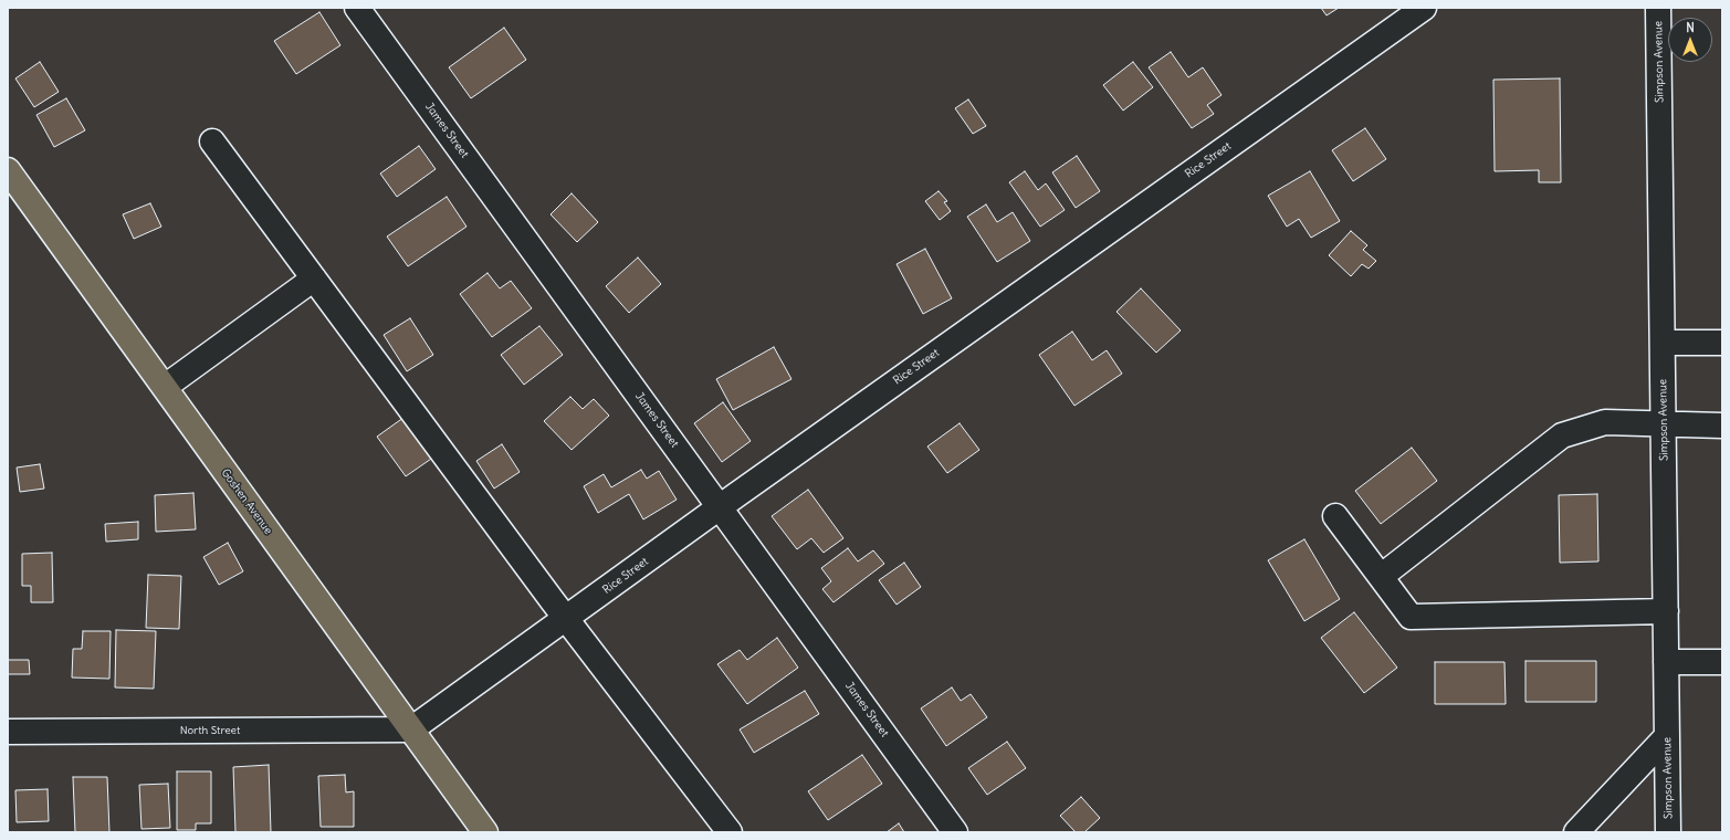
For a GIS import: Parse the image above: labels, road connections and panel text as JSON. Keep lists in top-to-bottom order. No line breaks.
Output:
{"streets":{"main road":["Goshen Avenue"],"street":["Simpson Avenue","James Street","Rice Street","North Street"]},"crossings":[["James Street","Rice Street"],["Rice Street","Goshen Avenue"],["Rice Street","North Street"],["Goshen Avenue","North Street"]],"north":"top"}
